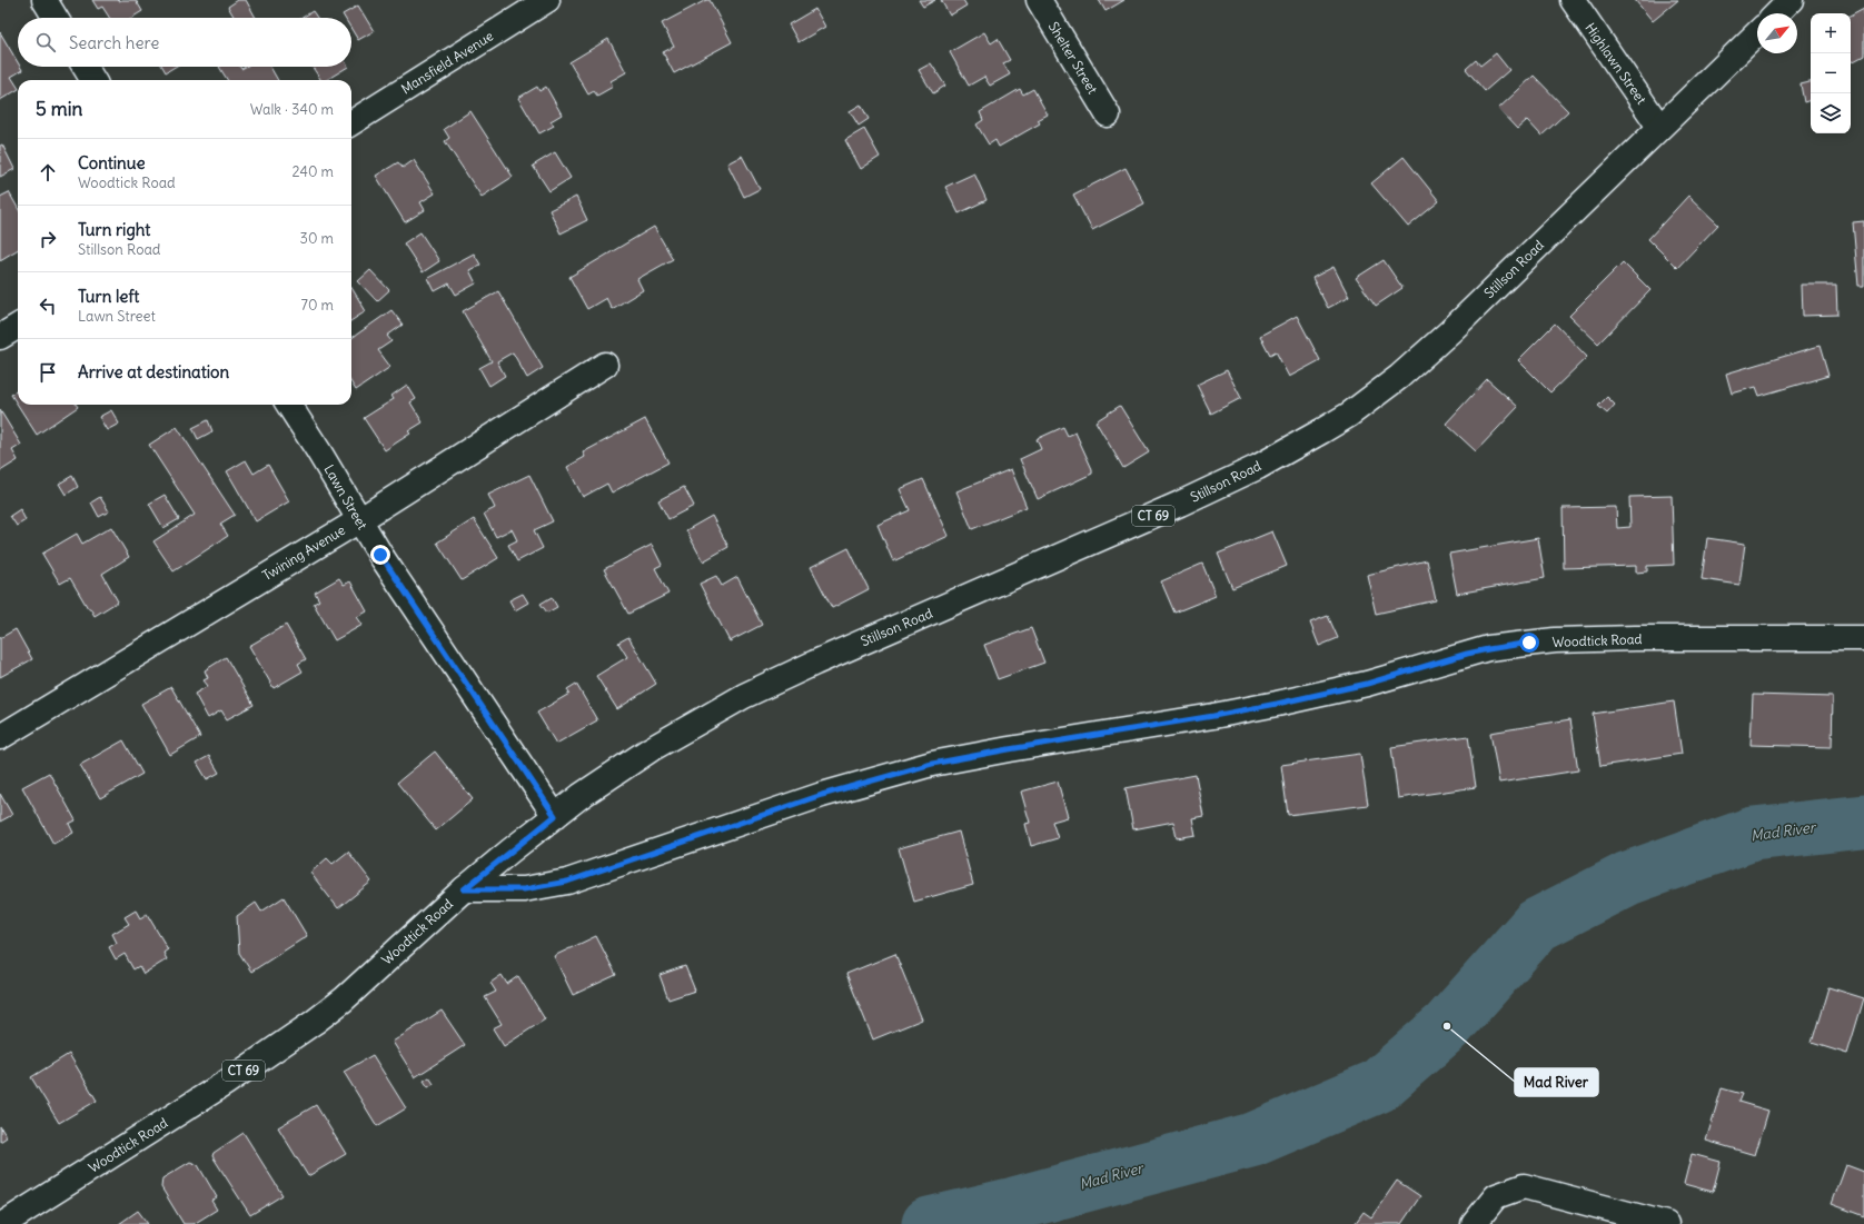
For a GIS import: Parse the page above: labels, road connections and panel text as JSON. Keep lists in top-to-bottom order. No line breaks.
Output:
{"streets":{"main road":["Shelter Street","Mansfield Avenue","Highlawn Street","Stillson Road","Lawn Street","CT 69","Twining Avenue","Woodtick Road"]},"crossings":[["Highlawn Street","Stillson Road"],["Stillson Road","Lawn Street"],["Stillson Road","Woodtick Road"],["Lawn Street","Twining Avenue"]],"water":["Mad River"],"places":["Mad River"],"north":"top right","page":{"map_buttons":["+","−"],"search":"Search here","heading":["5 min","Walk · 340 m"],"list":[["Continue","Woodtick Road","240 m"],["Turn right","Stillson Road","30 m"],["Turn left","Lawn Street","70 m"],"Arrive at destination"]}}
